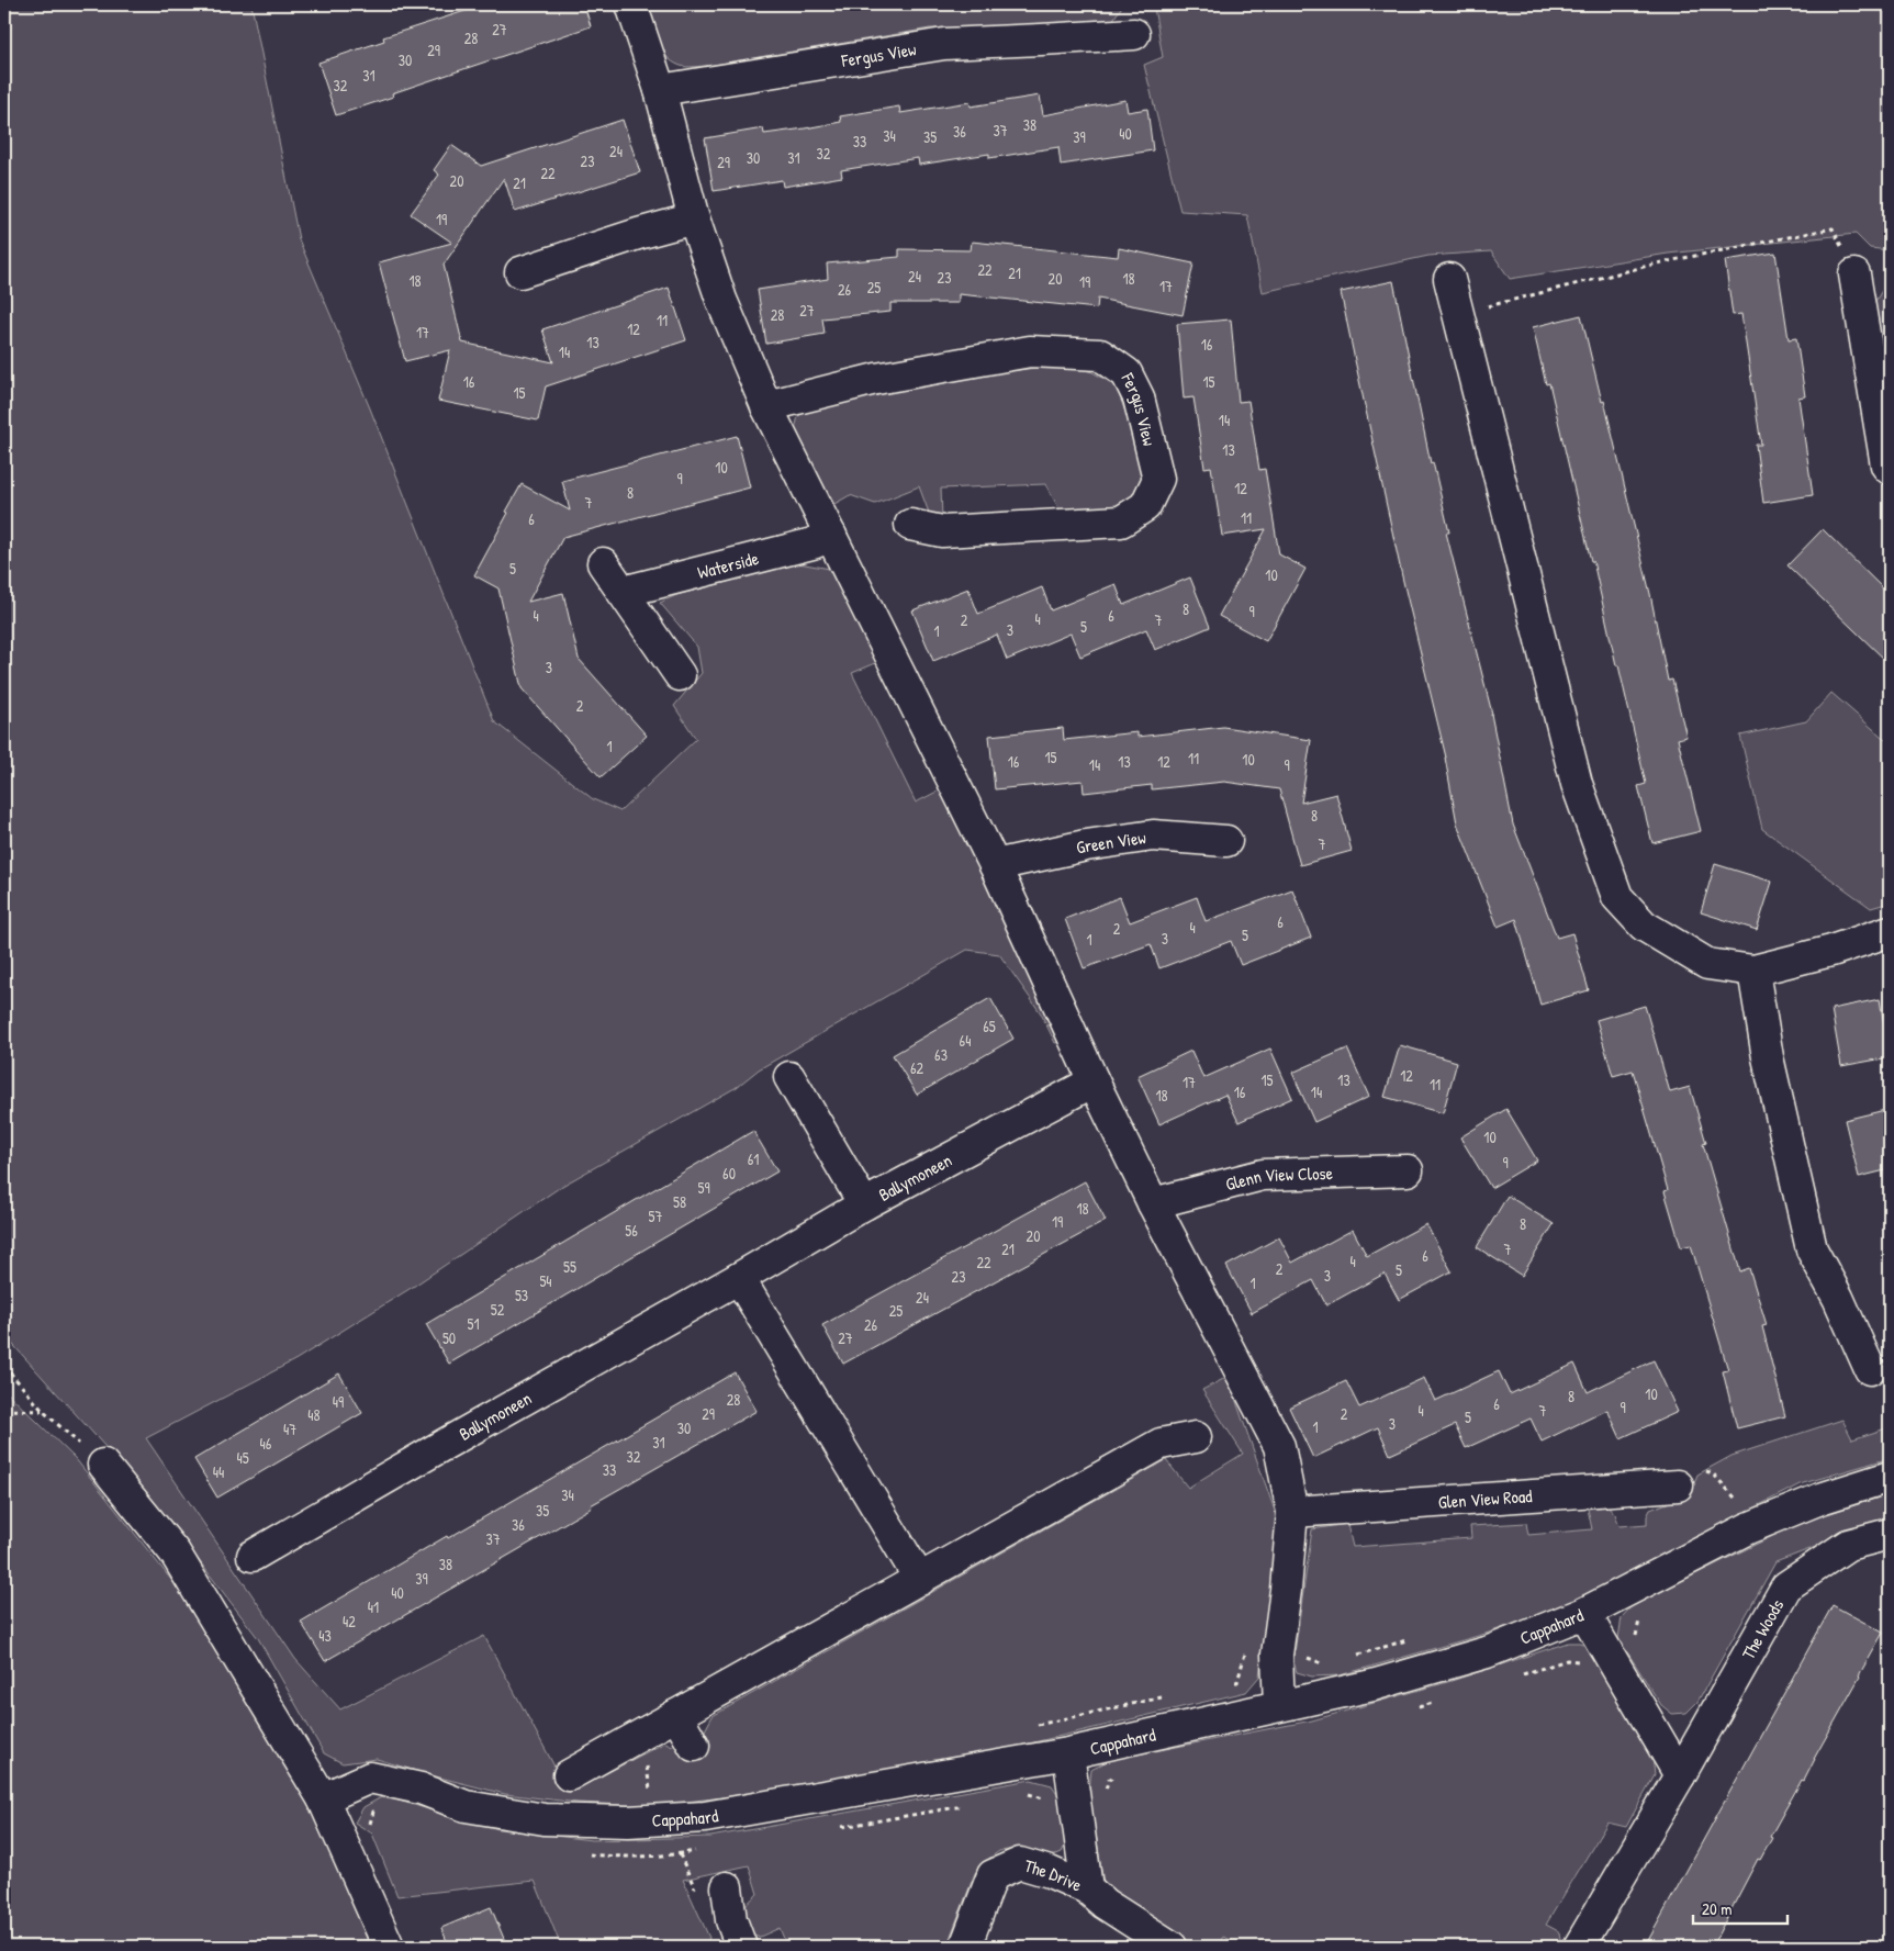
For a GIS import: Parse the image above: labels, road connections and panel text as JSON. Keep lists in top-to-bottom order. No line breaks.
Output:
{"streets":{"street":["Fergus View","Waterside","Green View","Ballymoneen","Glenn View Close","Glen View Road","Cappahard","The Woods","The Drive"]},"crossings":[["Cappahard","The Drive"]],"house_numbers":["27","28","29","30","31","32","38","37","36","40","34","35","39","33","24","32","30","31","23","29","22","20","21","19","22","21","24","23","20","18","18","19","17","25","26","27","28","11","12","17","13","16","14","16","15","15","14","13","10","9","12","8","7","11","6","5","10","8","9","4","6","4","2","7","5","3","1","3","2","1","15","11","10","16","13","12","14","9","8","7","6","4","2","5","3","1","65","64","63","62","12","15","13","17","11","16","14","18","10","61","9","60","59","58","18","57","19","8","56","20","21","7","6","4","22","55","2","5","3","23","54","1","53","24","52","25","51","26","50","27","10","8","28","49","6","9","4","7","29","2","48","5","3","1","30","47","31","46","32","45","33","44","34","35","36","37","38","39","40","41","42","43"],"scale_bar":"20 m"}
